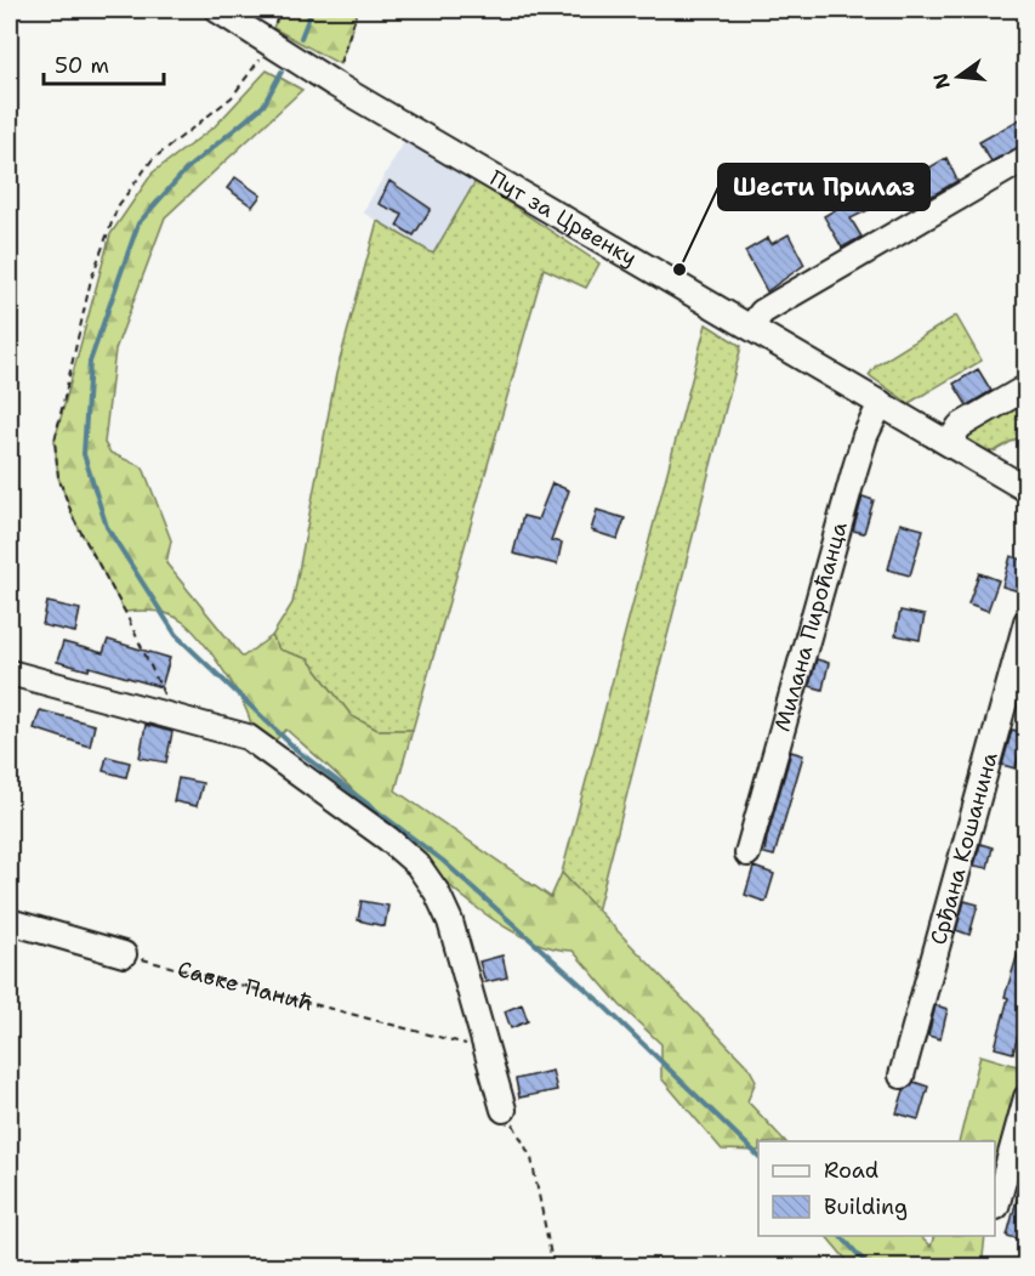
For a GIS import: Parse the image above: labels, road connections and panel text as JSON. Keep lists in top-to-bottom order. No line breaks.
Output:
{"streets":{"street":["Пут за Црвенку","Милана Пироћанца","Срђана Кошанина"],"path":["Савке Панић"]},"crossings":[["Пут за Црвенку","Милана Пироћанца"]],"places":["Шести Прилаз"],"legend":["Road","Building"],"scale_bar":"50 m","north":"left"}
